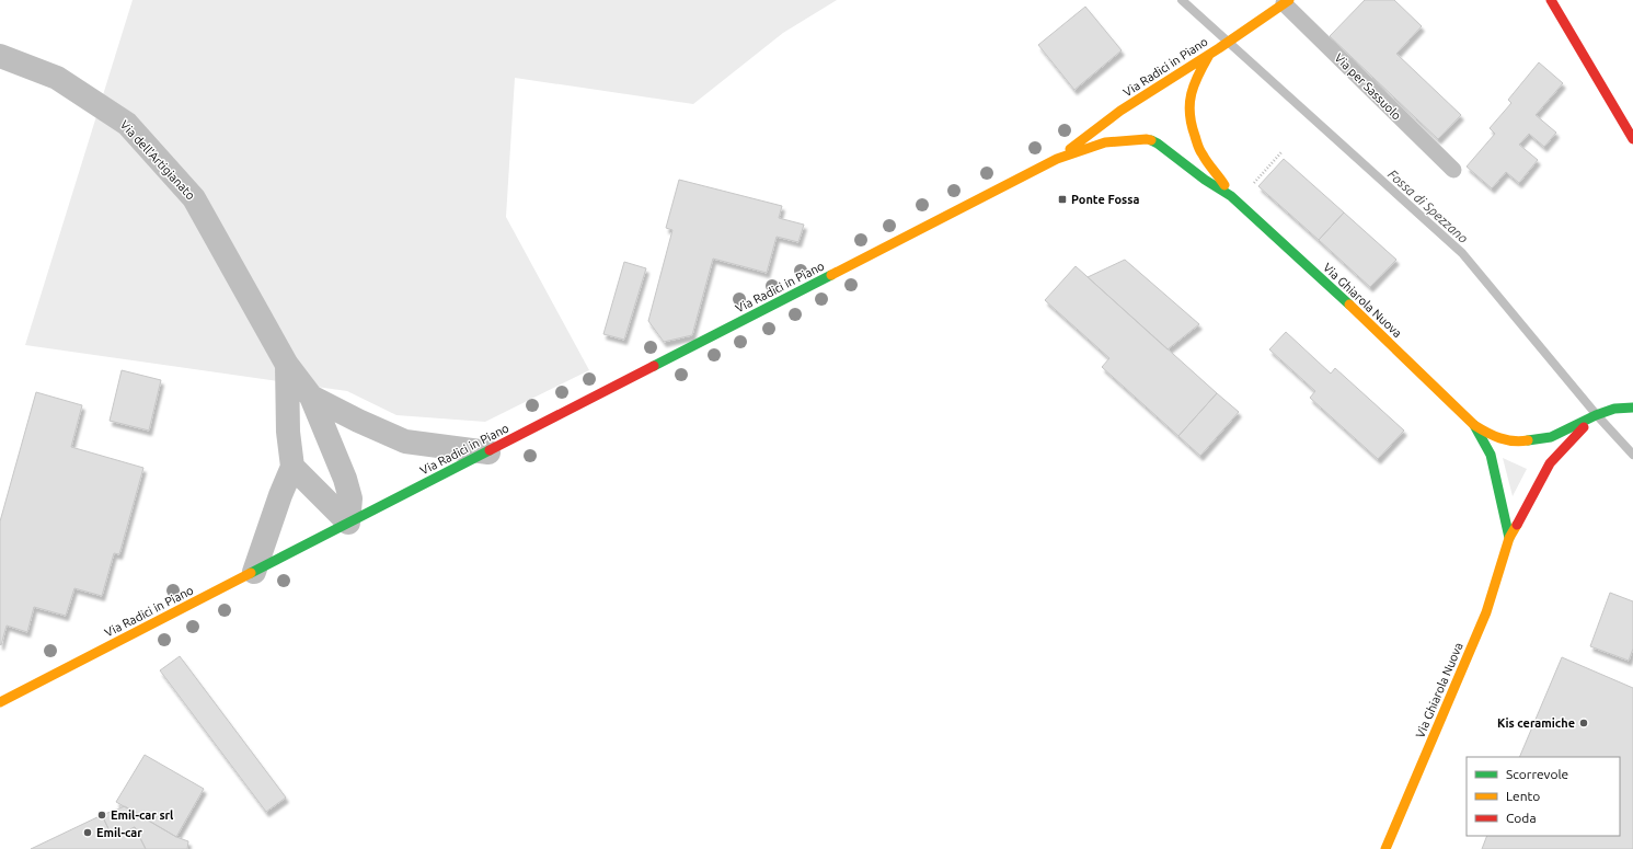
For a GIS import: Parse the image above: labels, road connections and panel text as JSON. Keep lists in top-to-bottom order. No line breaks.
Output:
{"streets":{"street":["Via Radici in Piano","Via dell'Artigianato","Via Ghiarola Nuova"],"lane":["Via per Sassuolo"]},"crossings":[["Via Radici in Piano","Via per Sassuolo"],["Via Radici in Piano","Via dell'Artigianato"]],"water":["Fossa di Spezzano"],"places":{"transit":["Ponte Fossa"],"other":["Kis ceramiche","Emil-car srl","Emil-car"]},"legend":["Scorrevole","Lento","Coda"]}
